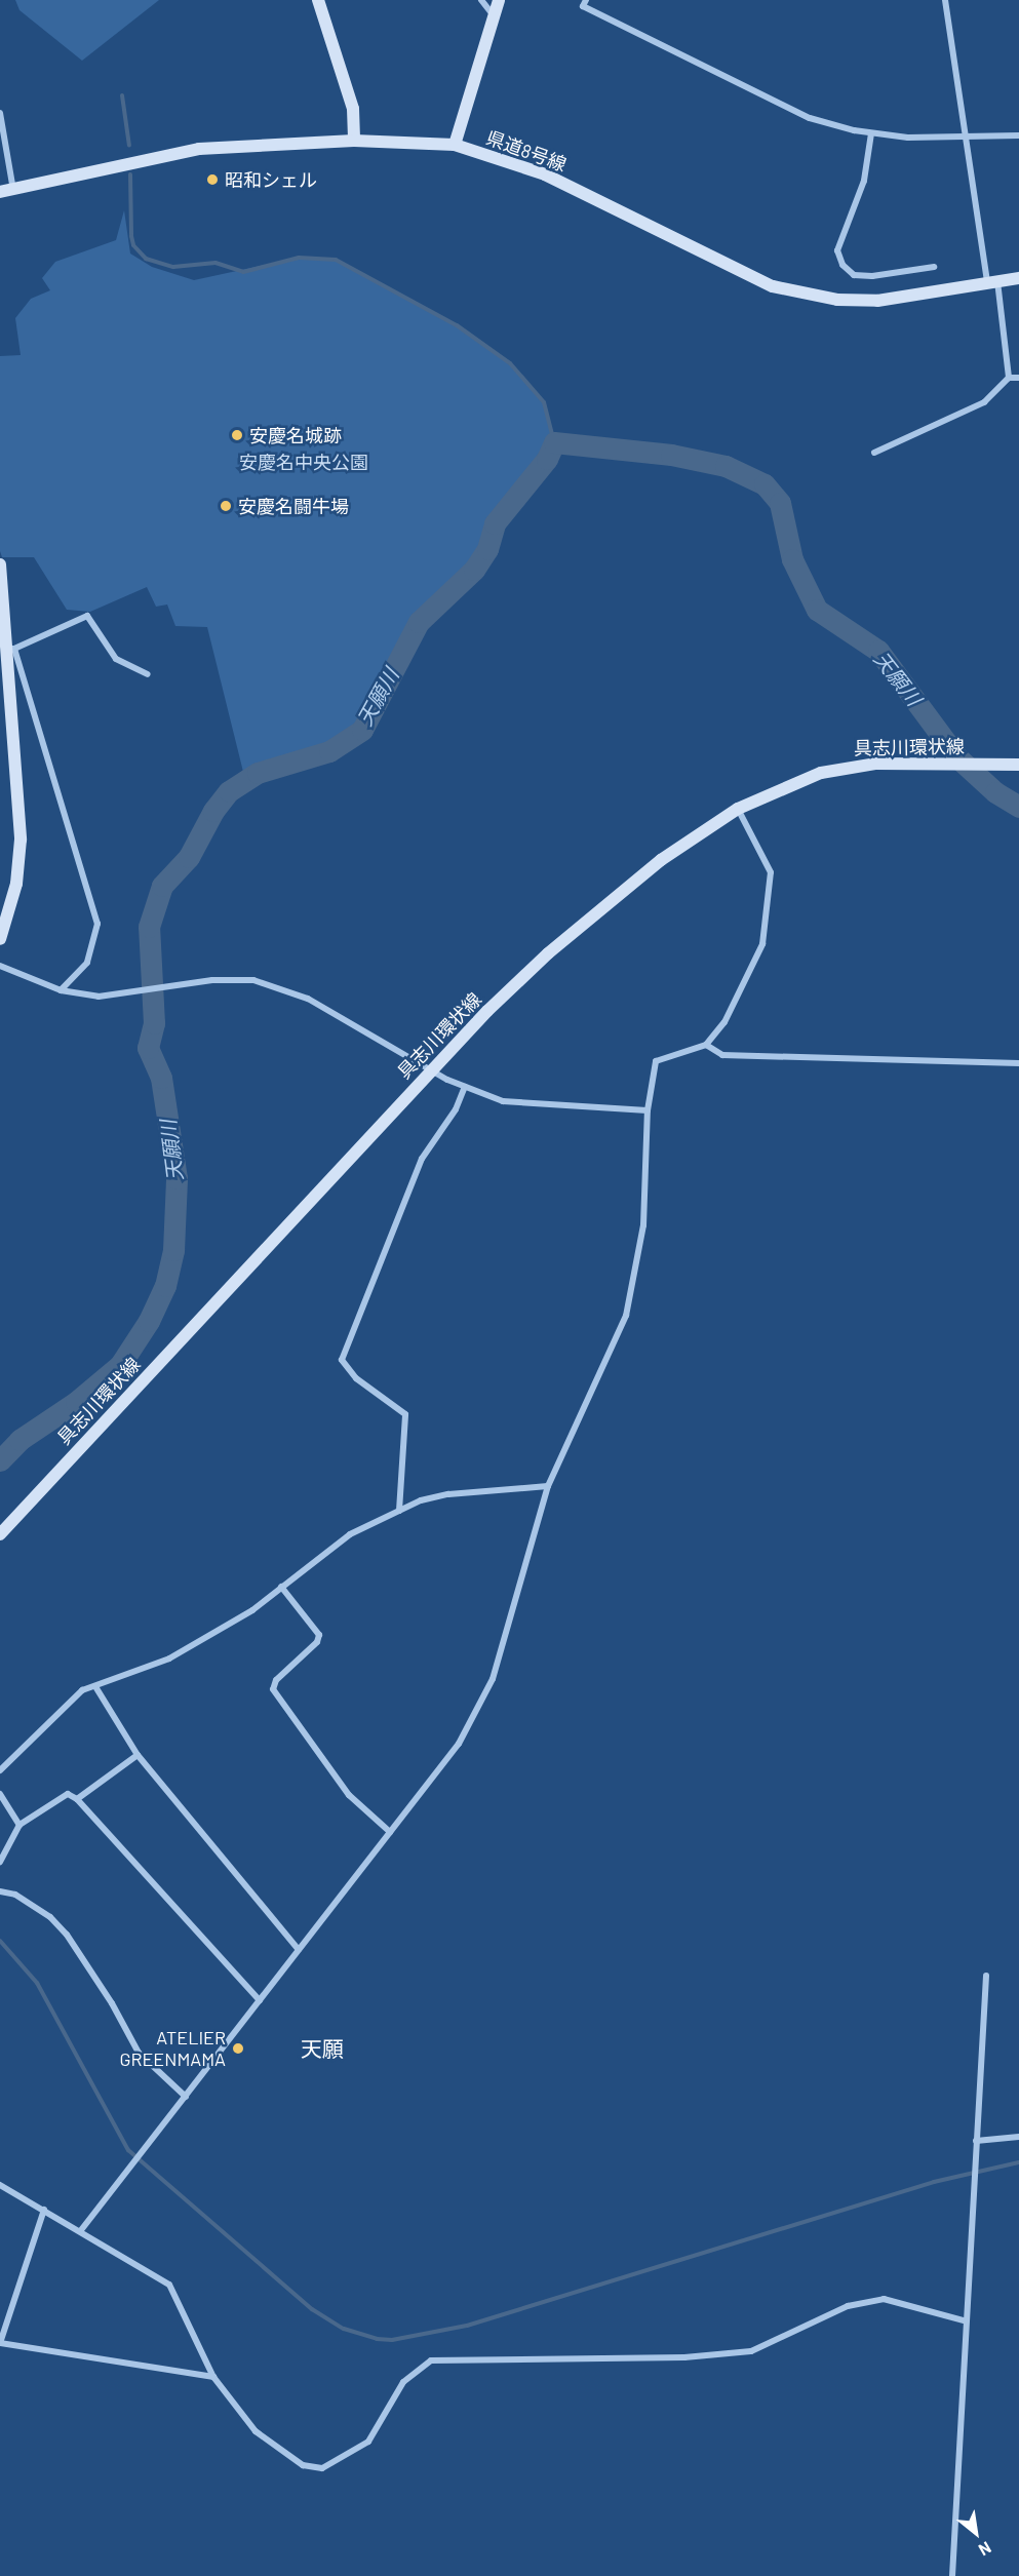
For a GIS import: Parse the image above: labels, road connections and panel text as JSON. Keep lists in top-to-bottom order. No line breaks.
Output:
{"streets":{"main road":["県道8号線","具志川環状線"]},"districts":["天願"],"water":["天願川"],"parks":["安慶名中央公園"],"places":["昭和シェル","安慶名城跡","安慶名闘牛場","ATELIER GREENMAMA"],"north":"bottom right"}
